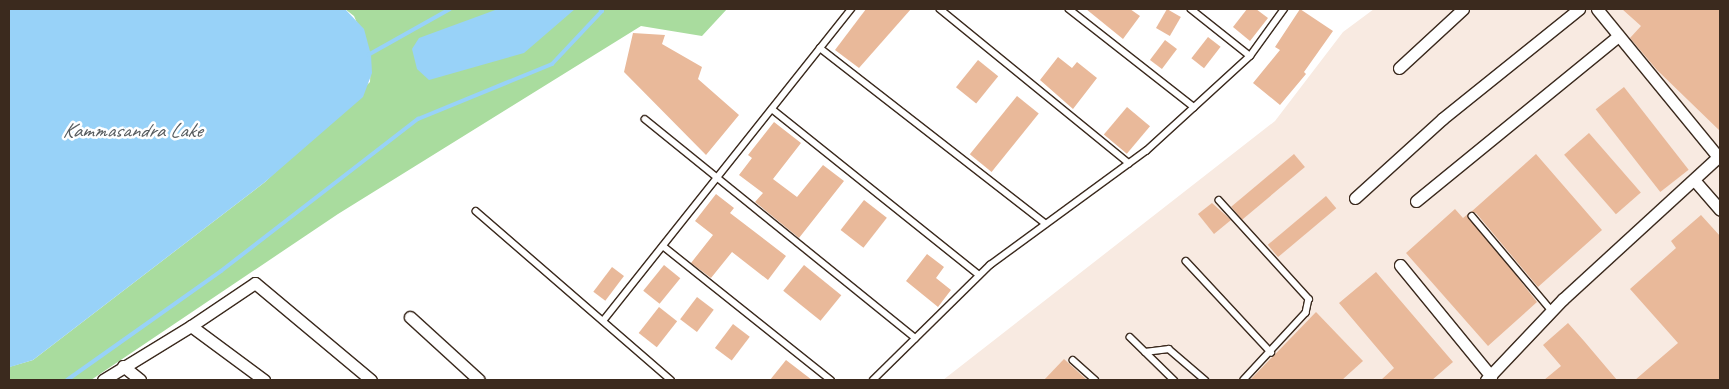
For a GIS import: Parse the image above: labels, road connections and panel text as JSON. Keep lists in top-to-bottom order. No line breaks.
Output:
{"water":["Kammasandra Lake"]}
